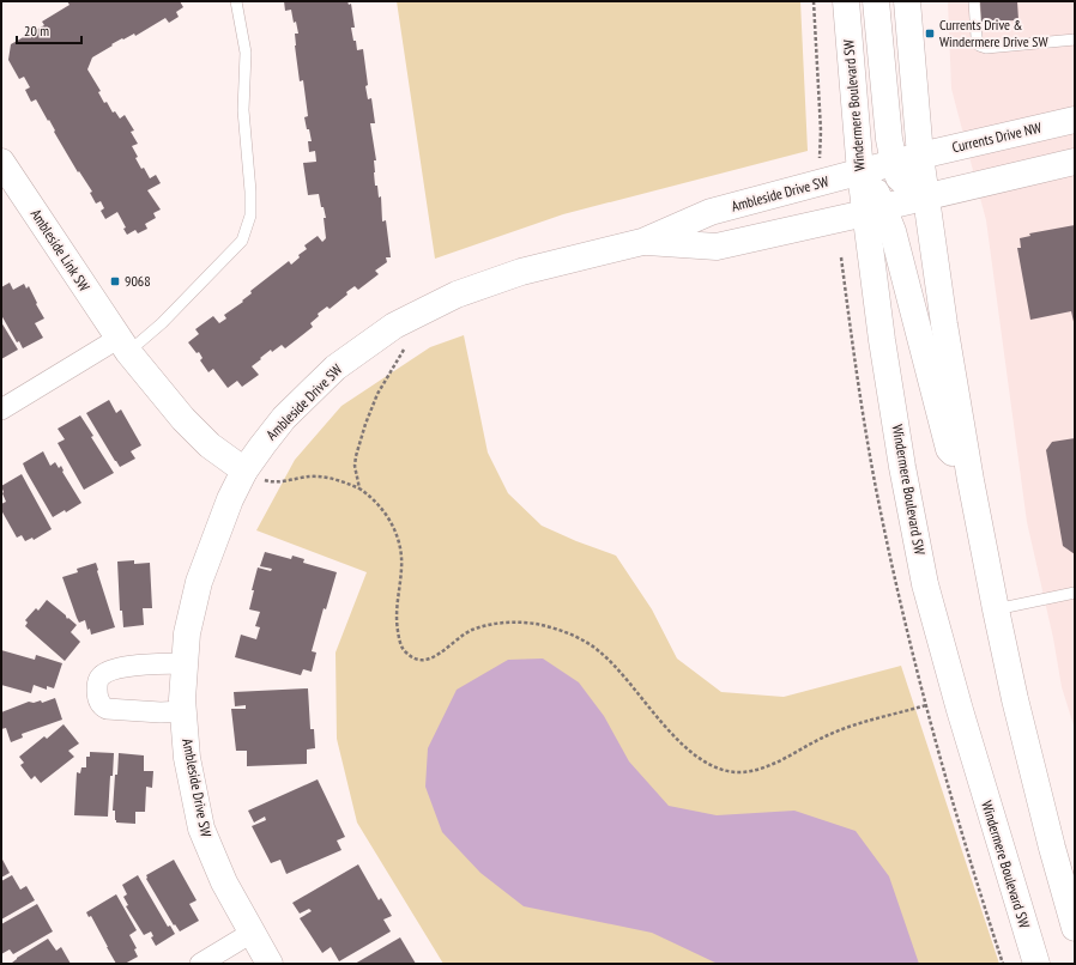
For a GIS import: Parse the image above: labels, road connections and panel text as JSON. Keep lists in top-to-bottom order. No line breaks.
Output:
{"streets":{"main road":["Windermere Boulevard SW","Currents Drive NW","Ambleside Drive SW","Ambleside Link SW"]},"crossings":[["Windermere Boulevard SW","Ambleside Drive SW"],["Currents Drive NW","Ambleside Drive SW"],["Ambleside Drive SW","Ambleside Link SW"]],"places":{"transit":["Currents Drive & Windermere Drive SW","9068"]},"scale_bar":"20 m"}
